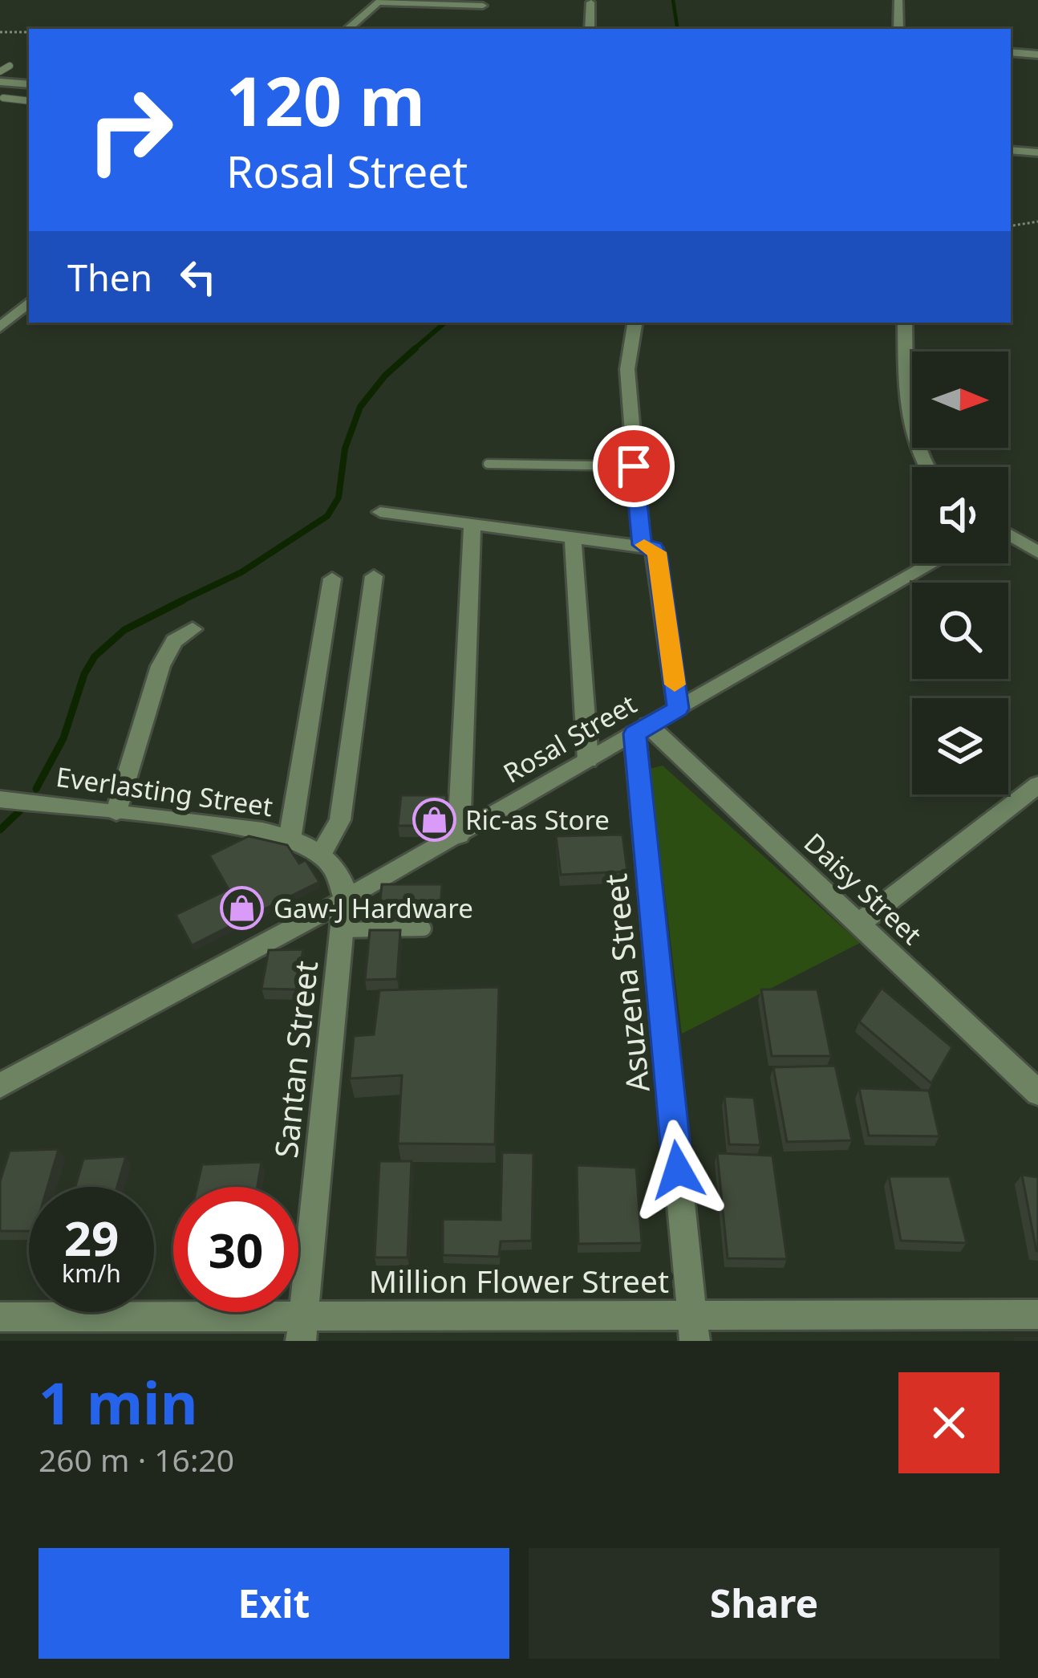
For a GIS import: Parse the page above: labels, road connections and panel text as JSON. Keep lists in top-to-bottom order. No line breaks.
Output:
{"streets":{"street":["Rosal Street","Everlasting Street","Daisy Street","Asuzena Street","Santan Street","Million Flower Street"]},"crossings":[["Rosal Street","Daisy Street"],["Rosal Street","Asuzena Street"],["Rosal Street","Santan Street"],["Daisy Street","Asuzena Street"],["Asuzena Street","Million Flower Street"],["Santan Street","Million Flower Street"]],"places":{"shop":["Ric-as Store","Gaw-J Hardware"]},"north":"right","page":{"turn":["120 m","Rosal Street"],"then":"Then","speed":"29 km/h","limit":"30","heading":["1 min","260 m · 16:20"],"buttons":["Exit","Share"]}}
